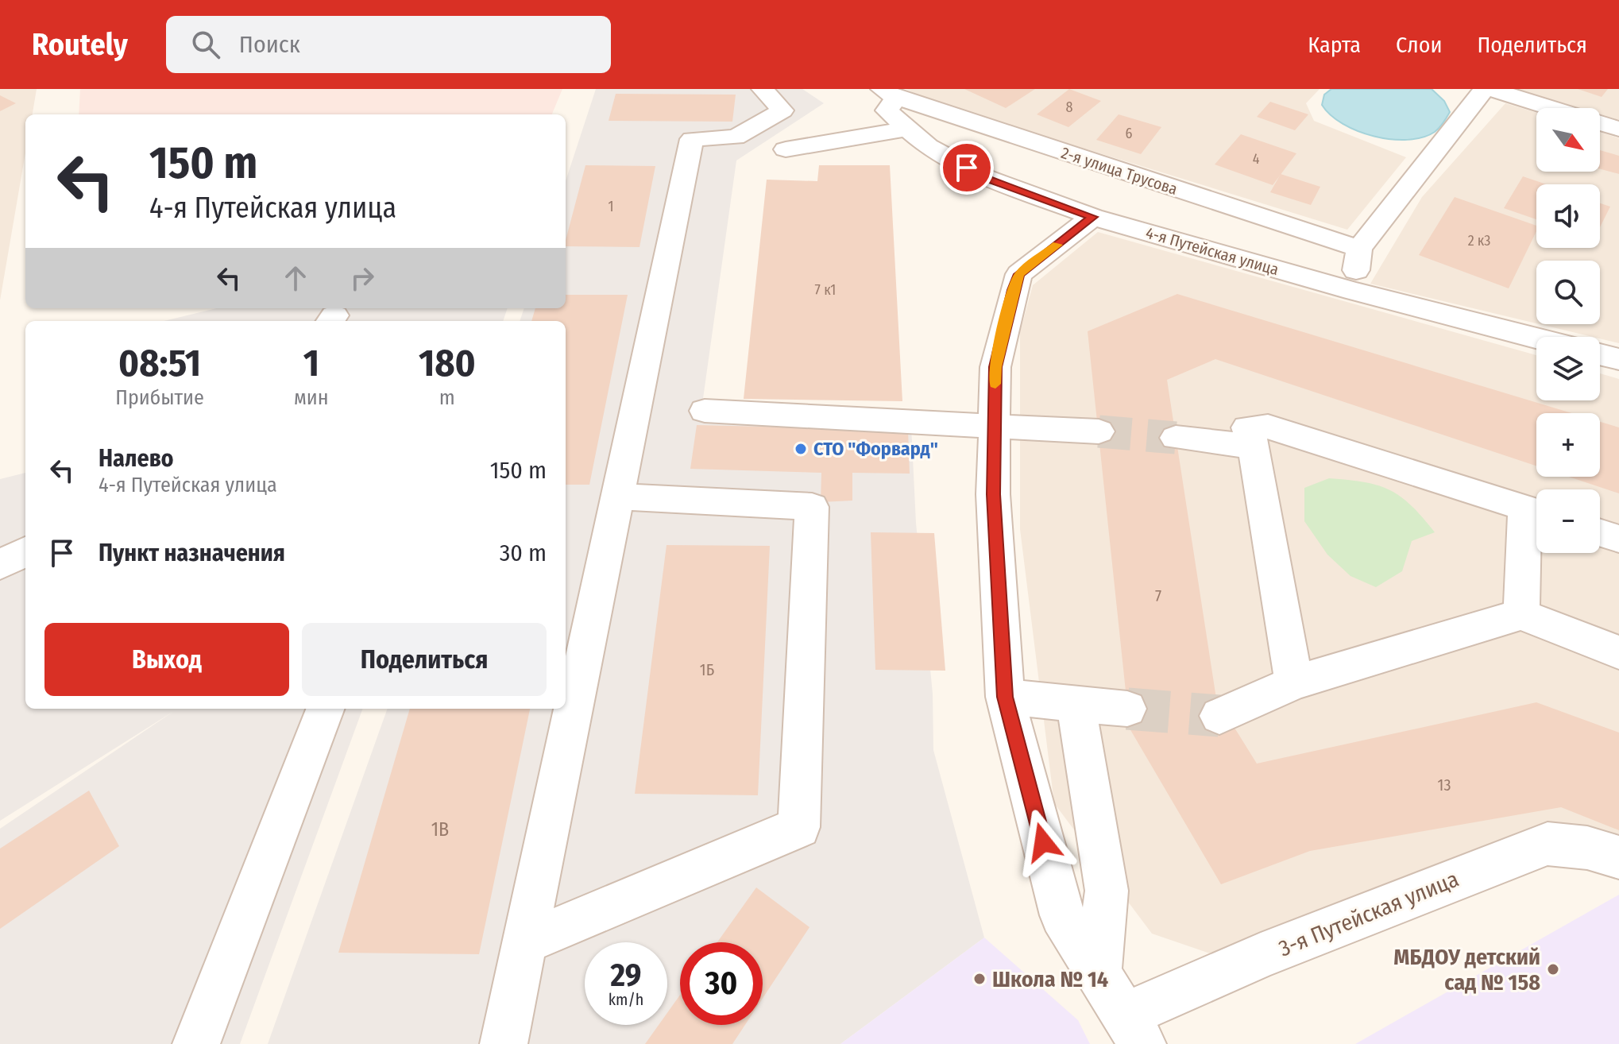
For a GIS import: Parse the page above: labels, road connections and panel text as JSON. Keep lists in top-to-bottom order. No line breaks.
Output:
{"streets":{"street":["2-я улица Трусова","4-я Путейская улица","3-я Путейская улица"]},"crossings":[["2-я улица Трусова","4-я Путейская улица"]],"places":["СТО \"Форвард\"","МБДОУ детский сад № 158","Школа № 14"],"house_numbers":["8","6","4","1","2 к3","7 к1","7","1Б","13","1В"],"north":"bottom right","page":{"header":"Routely","search":"Поиск","nav":["Карта","Слои","Поделиться"],"map_buttons":["+","−"],"turn":["150 m","4-я Путейская улица"],"eta":["08:51","Прибытие","1","мин","180","m"],"list":[{"name":"Налево","note":"4-я Путейская улица","value":"150 m"},{"name":"Пункт назначения","value":"30 m"}],"buttons":["Выход","Поделиться"],"speed":"29 km/h","limit":"30"}}
